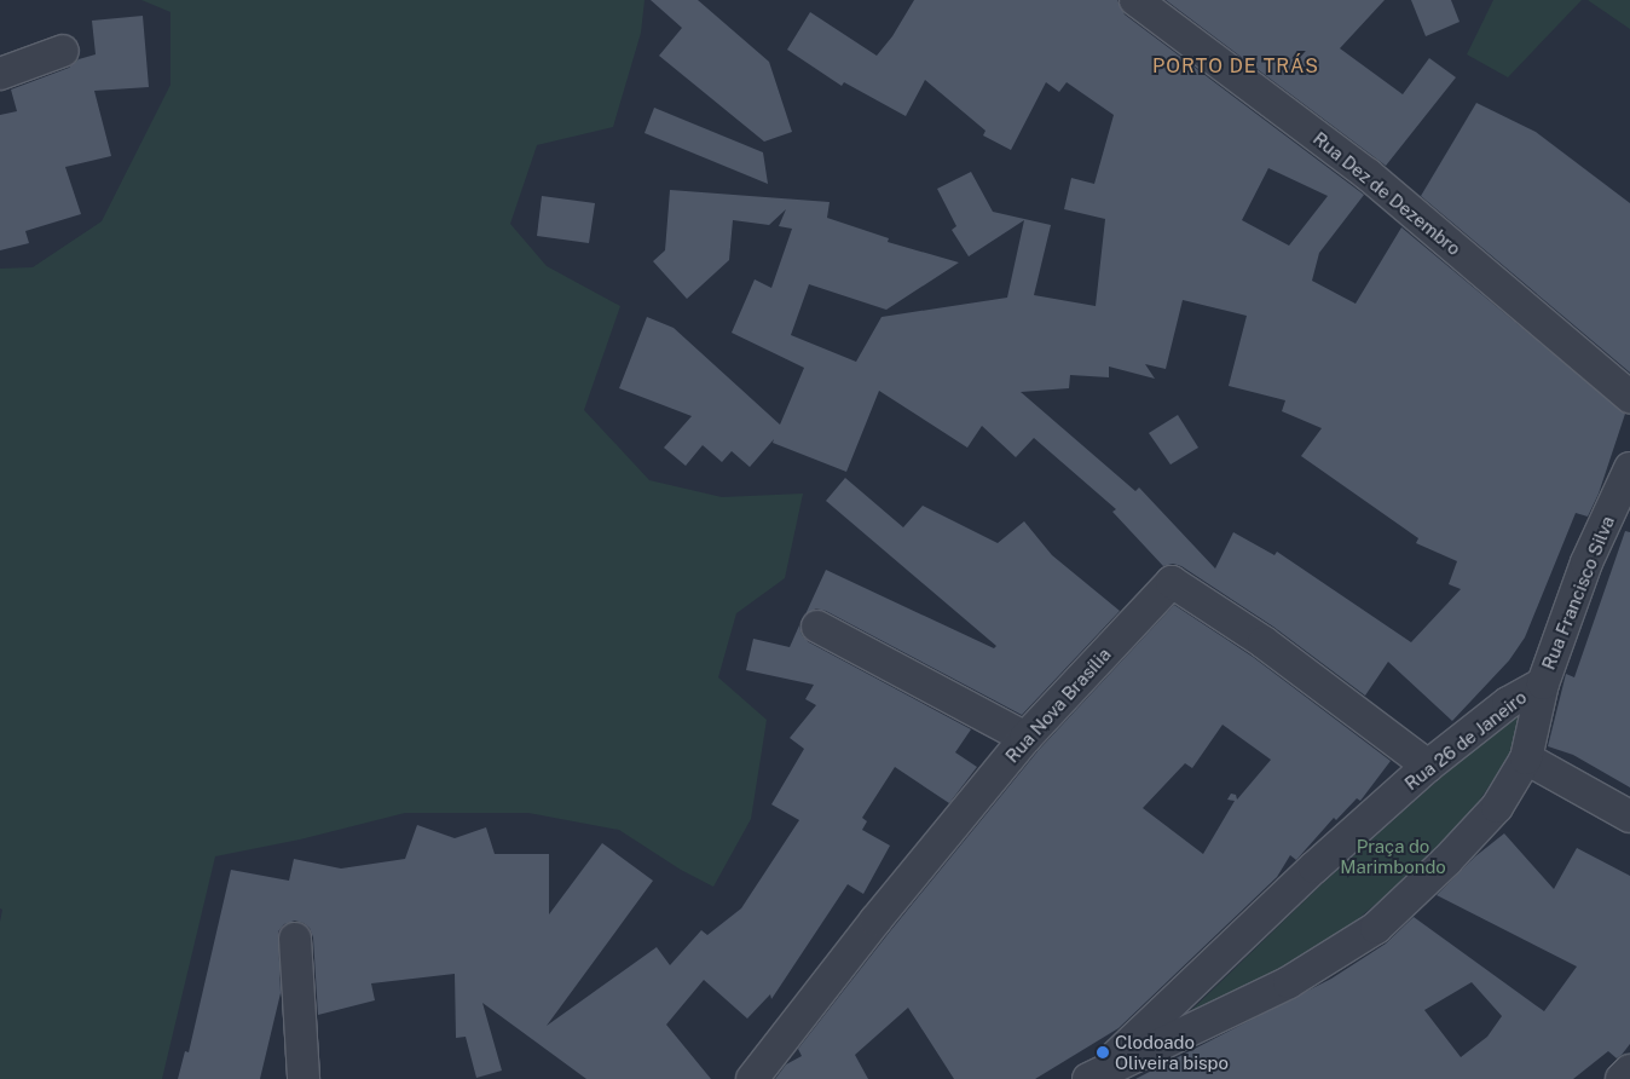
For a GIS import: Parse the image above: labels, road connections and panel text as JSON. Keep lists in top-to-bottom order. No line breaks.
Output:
{"streets":{"street":["Rua Dez de Dezembro","Rua Francisco Silva","Rua Nova Brasília","Rua 26 de Janeiro"]},"crossings":[["Rua Francisco Silva","Rua 26 de Janeiro"],["Rua Nova Brasília","Rua 26 de Janeiro"]],"districts":["PORTO DE TRÁS"],"parks":["Praça do Marimbondo"],"places":["Clodoado Oliveira bispo"]}
